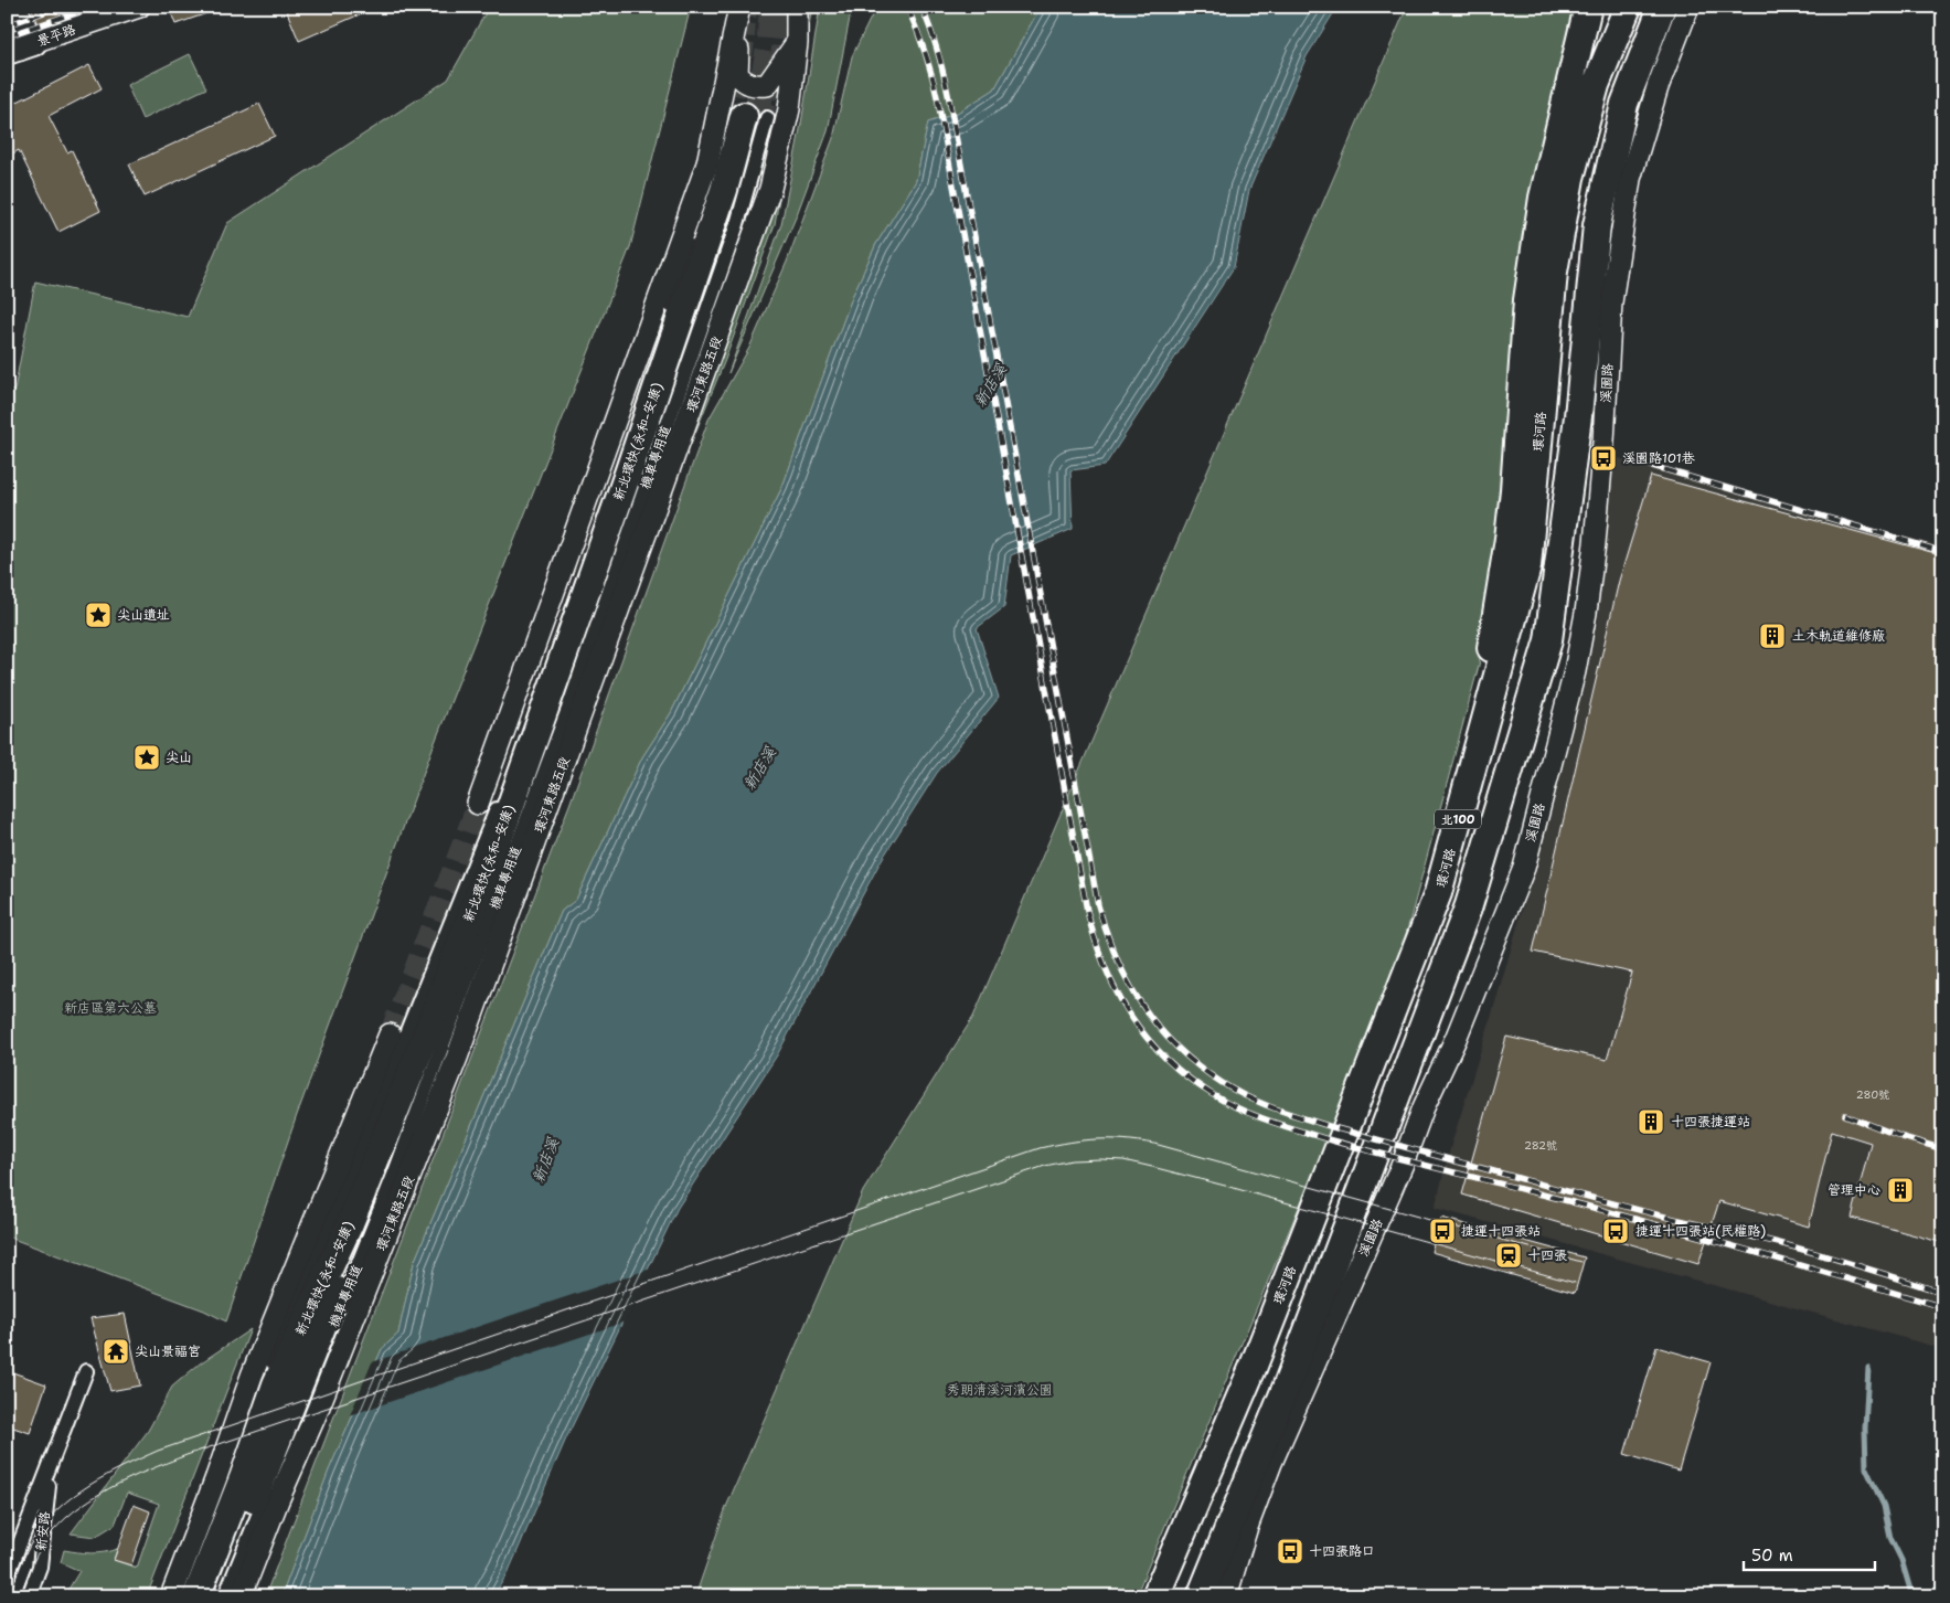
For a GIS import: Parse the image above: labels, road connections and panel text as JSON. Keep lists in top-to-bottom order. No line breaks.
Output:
{"streets":{"highway":["環河路","新北環快(永和-安康)","北100"],"main road":["景平路","環河東路五段","溪園路"],"street":["機車專用道","新安路"]},"crossings":[["新北環快(永和-安康)","機車專用道"]],"water":["新店溪"],"parks":["新店區第六公墓","秀朗清溪河濱公園"],"places":{"bus stop":["溪園路101巷","捷運十四張站","捷運十四張站(民權路)","十四張路口"],"place":["尖山遺址","尖山"],"building":["土木軌道維修廠","十四張捷運站","管理中心"],"station":["十四張"],"temple":["尖山景福宮"]},"house_numbers":["280號","282號"],"scale_bar":"50 m"}
